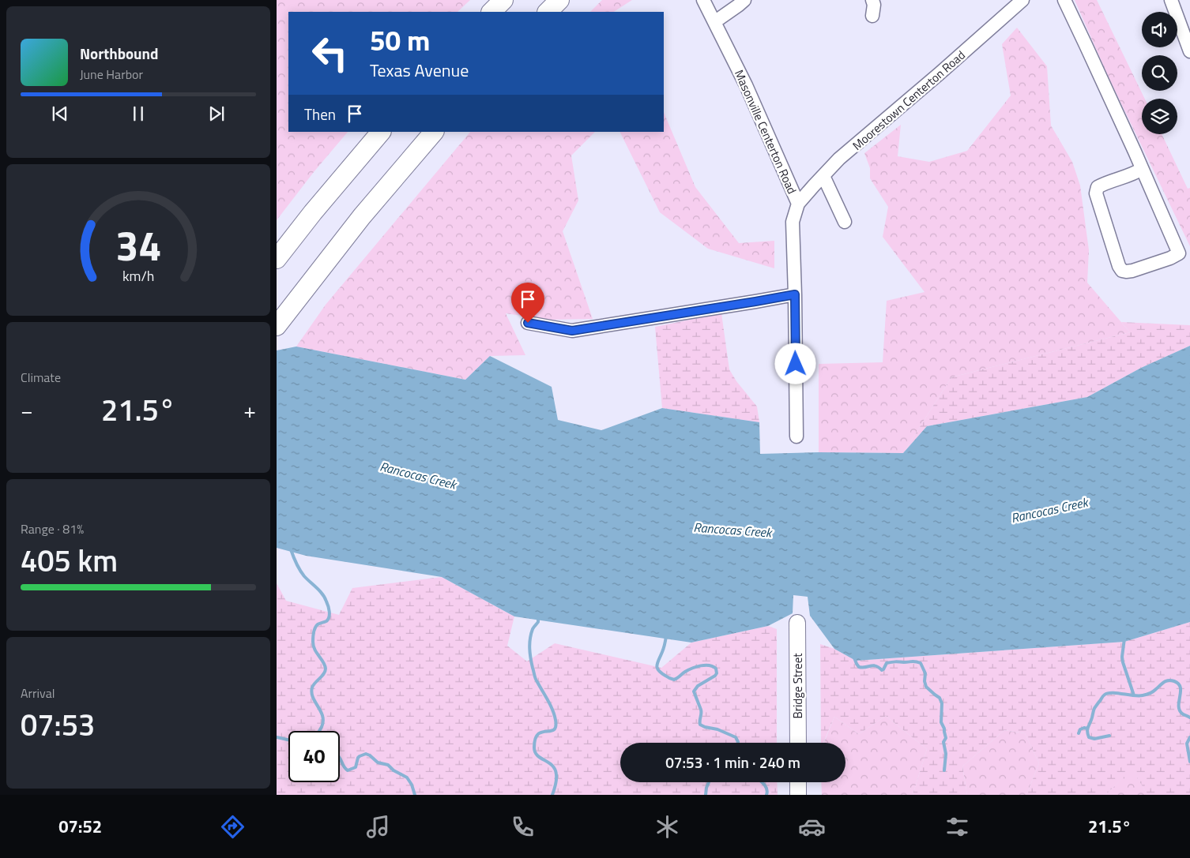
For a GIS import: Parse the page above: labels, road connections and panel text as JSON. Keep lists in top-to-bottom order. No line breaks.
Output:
{"streets":{"main road":["Bridge Street"],"street":["Moorestown Centerton Road","Masonville Centerton Road"]},"crossings":[["Moorestown Centerton Road","Masonville Centerton Road"]],"water":["Rancocas Creek"],"page":{"turn":["50 m","Texas Avenue"],"song":["Northbound","June Harbor"],"then":"Then","tile":["Climate",["Range · 81%","405 km"],["Arrival","07:53"]],"heat":["−","21.5°","+"],"limit":"40","trip":"07:53 · 1 min · 240 m","tabs":["07:52","21.5°"],"gauge":["34","km/h"]}}
